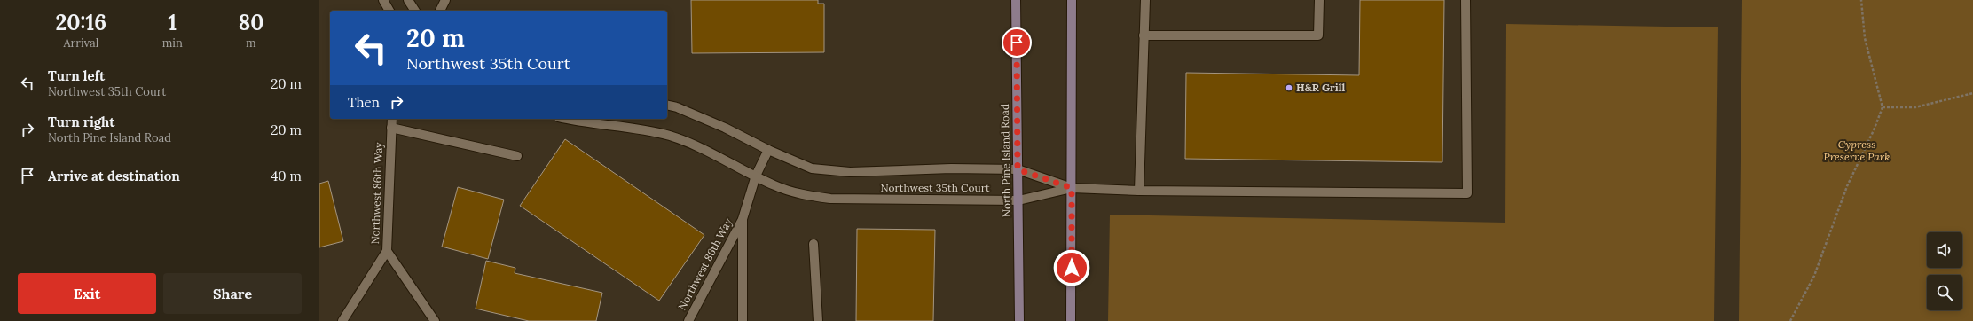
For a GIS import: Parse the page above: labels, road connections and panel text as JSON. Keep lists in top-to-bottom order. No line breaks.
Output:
{"streets":{"main road":["North Pine Island Road"],"street":["Northwest 35th Court","Northwest 86th Way"]},"crossings":[["North Pine Island Road","Northwest 35th Court"]],"parks":["Cypress Preserve Park"],"places":["H&R Grill"],"page":{"eta":["20:16","Arrival","1","min","80","m"],"turn":["20 m","Northwest 35th Court"],"list":[{"name":"Turn left","note":"Northwest 35th Court","value":"20 m"},{"name":"Turn right","note":"North Pine Island Road","value":"20 m"},{"name":"Arrive at destination","value":"40 m"}],"then":"Then","buttons":["Exit","Share"]}}
